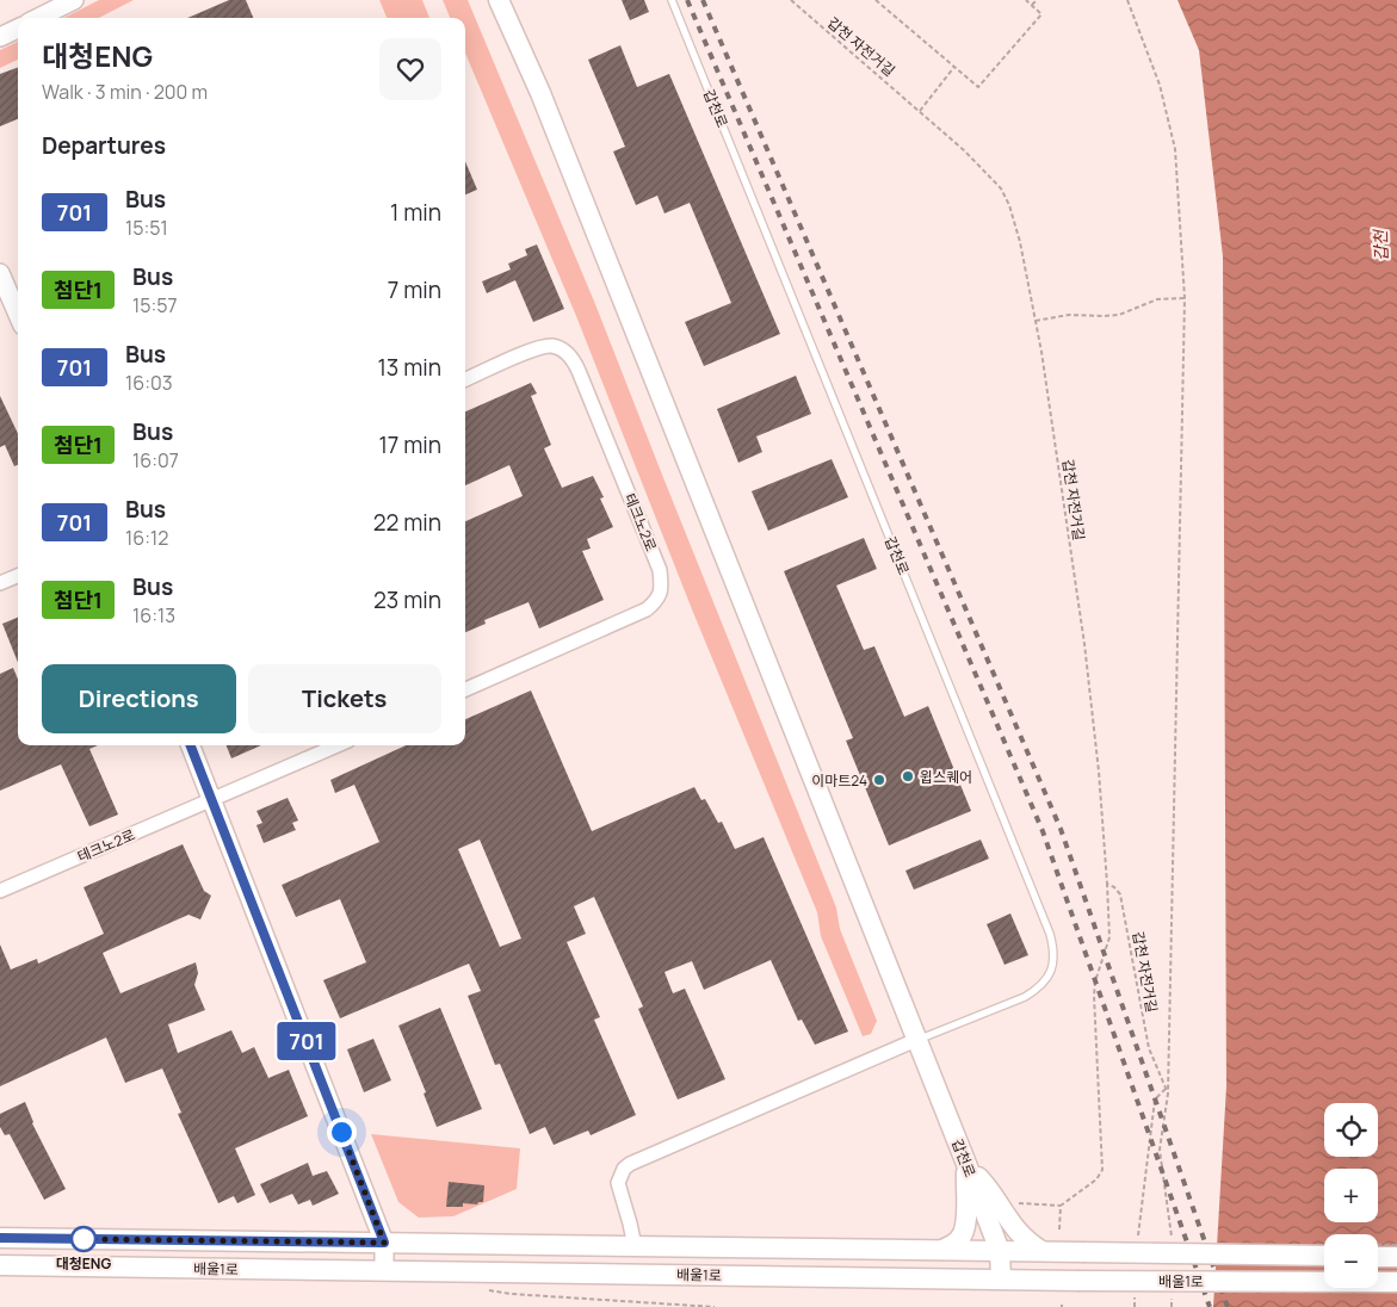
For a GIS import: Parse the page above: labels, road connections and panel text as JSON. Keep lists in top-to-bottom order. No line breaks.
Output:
{"streets":{"main road":["갑천로","배울1로"],"street":["테크노2로"],"path":["갑천 자전거길"]},"crossings":[["갑천로","배울1로"]],"water":["갑천"],"places":["윕스퀘어","이마트24","대청ENG"],"lines":["bus line 701"],"page":{"on_map":"701","heading":[["대청ENG","Walk · 3 min · 200 m"],"Departures"],"list":[{"mark":"701","name":"Bus","note":"15:51","value":"1 min"},{"mark":"첨단1","name":"Bus","note":"15:57","value":"7 min"},{"mark":"701","name":"Bus","note":"16:03","value":"13 min"},{"mark":"첨단1","name":"Bus","note":"16:07","value":"17 min"},{"mark":"701","name":"Bus","note":"16:12","value":"22 min"},{"mark":"첨단1","name":"Bus","note":"16:13","value":"23 min"}],"buttons":["Directions","Tickets"],"map_buttons":["+","−"]}}
